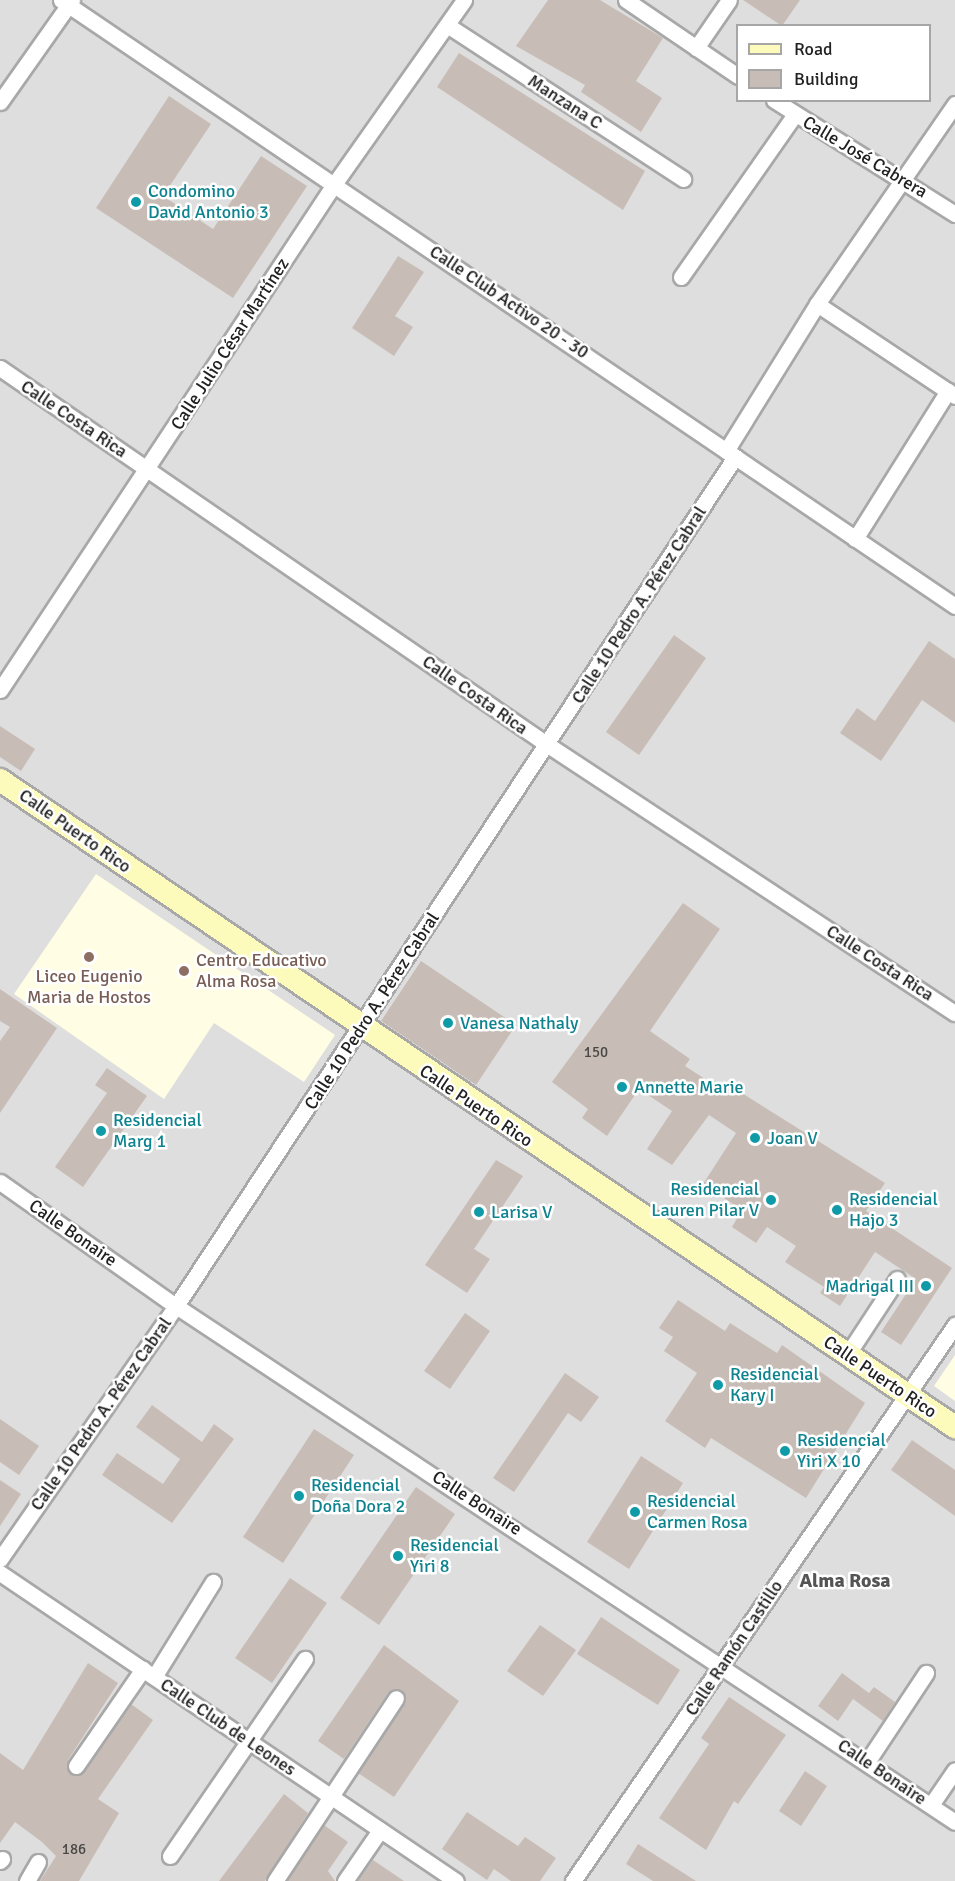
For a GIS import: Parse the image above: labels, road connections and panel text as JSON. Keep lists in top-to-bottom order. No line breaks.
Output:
{"streets":{"street":["Manzana C","Calle José Cabrera","Calle Club Activo 20 - 30","Calle Julio César Martínez","Calle Costa Rica","Calle 10 Pedro A. Pérez Cabral","Calle Puerto Rico","Calle Bonaire","Calle Ramón Castillo","Calle Club de Leones"]},"crossings":[["Manzana C","Calle Julio César Martínez"],["Calle José Cabrera","Calle 10 Pedro A. Pérez Cabral"],["Calle Club Activo 20 - 30","Calle Julio César Martínez"],["Calle Club Activo 20 - 30","Calle 10 Pedro A. Pérez Cabral"],["Calle Julio César Martínez","Calle Costa Rica"],["Calle Costa Rica","Calle 10 Pedro A. Pérez Cabral"],["Calle 10 Pedro A. Pérez Cabral","Calle Puerto Rico"],["Calle 10 Pedro A. Pérez Cabral","Calle Bonaire"],["Calle Puerto Rico","Calle Ramón Castillo"],["Calle Bonaire","Calle Ramón Castillo"]],"districts":["Alma Rosa"],"places":["Condomino David Antonio 3","Liceo Eugenio Maria de Hostos","Centro Educativo Alma Rosa","Vanesa Nathaly","Annette Marie","Residencial Marg 1","Joan V","Residencial Lauren Pilar V","Residencial Hajo 3","Larisa V","Madrigal III","Residencial Kary I","Residencial Yiri X 10","Residencial Doña Dora 2","Residencial Carmen Rosa","Residencial Yiri 8"],"house_numbers":["150","186"],"legend":["Road","Building"]}
